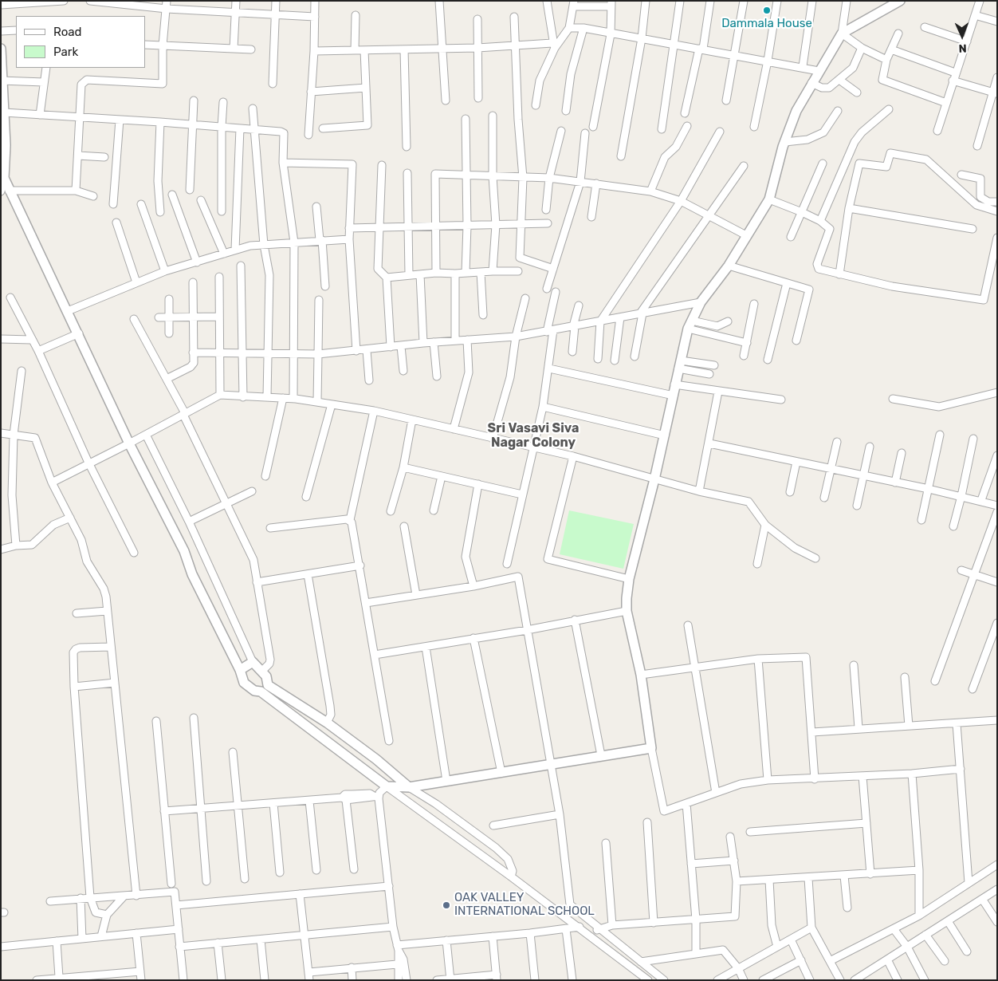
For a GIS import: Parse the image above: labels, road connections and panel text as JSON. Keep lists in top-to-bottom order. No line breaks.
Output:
{"districts":["Sri Vasavi Siva Nagar Colony"],"places":["Dammala House","OAK VALLEY INTERNATIONAL SCHOOL"],"legend":["Road","Park"],"north":"bottom"}
